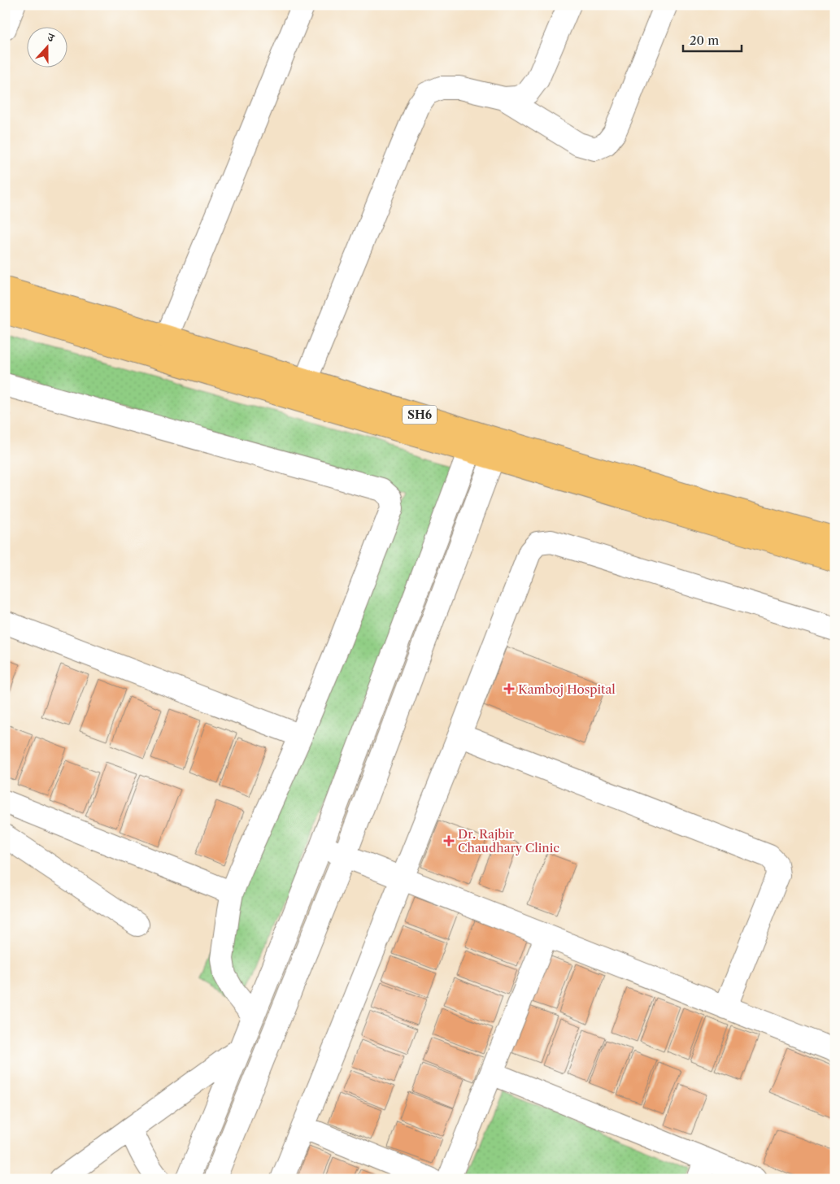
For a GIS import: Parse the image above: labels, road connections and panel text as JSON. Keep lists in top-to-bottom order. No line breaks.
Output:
{"streets":{"main road":["SH6"]},"places":{"health":["Kamboj Hospital","Dr. Rajbir Chaudhary Clinic"]},"scale_bar":"20 m","north":"top"}
